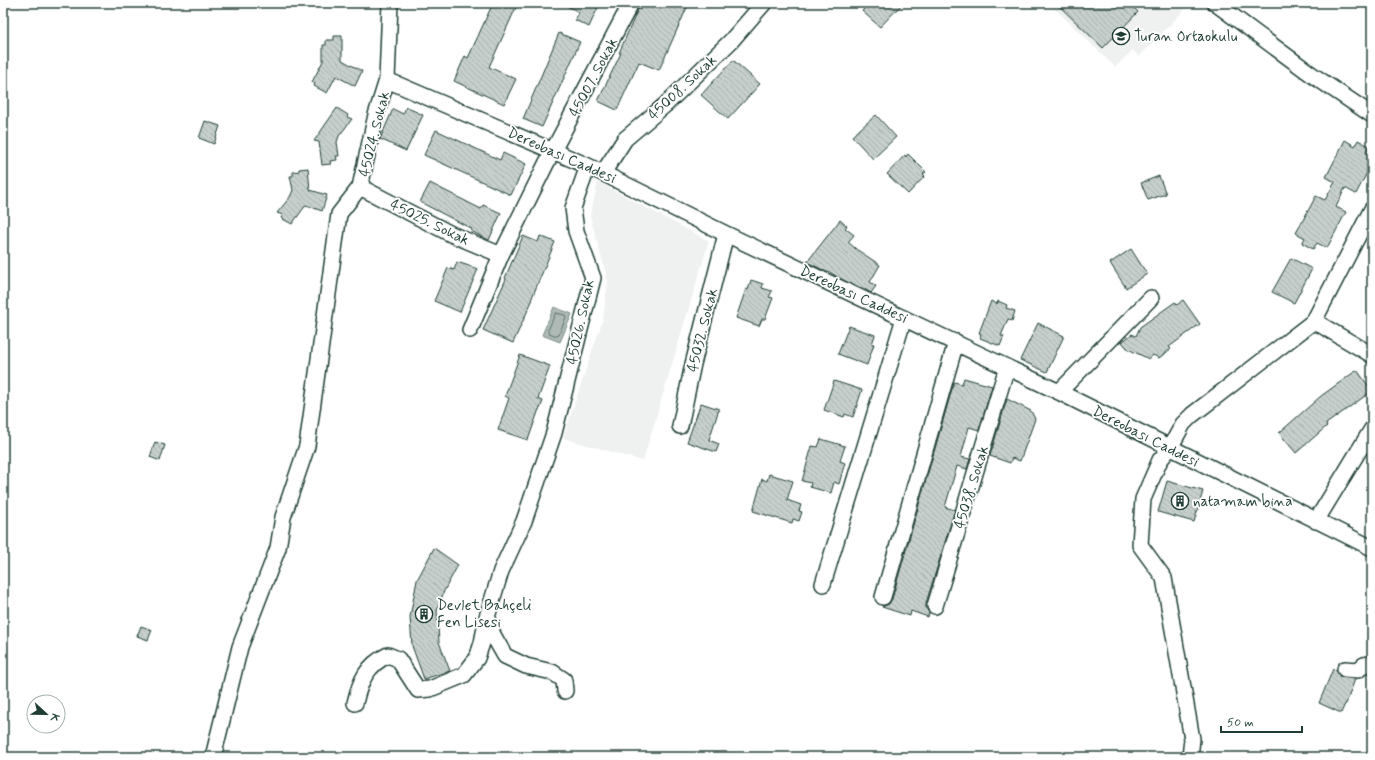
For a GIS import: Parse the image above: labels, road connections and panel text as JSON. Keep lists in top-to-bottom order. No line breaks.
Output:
{"streets":{"street":["45007. Sokak","45008. Sokak","45024. Sokak","Dereobası Caddesi","45025. Sokak","45026. Sokak","45032. Sokak","45038. Sokak"]},"crossings":[["45007. Sokak","Dereobası Caddesi"],["45008. Sokak","Dereobası Caddesi"],["45024. Sokak","Dereobası Caddesi"],["45024. Sokak","45025. Sokak"],["Dereobası Caddesi","45026. Sokak"],["Dereobası Caddesi","45032. Sokak"],["Dereobası Caddesi","45038. Sokak"]],"places":{"school or university":["Turan Ortaokulu"],"building":["natamam bina","Devlet Bahçeli Fen Lisesi"]},"scale_bar":"50 m","north":"right"}
